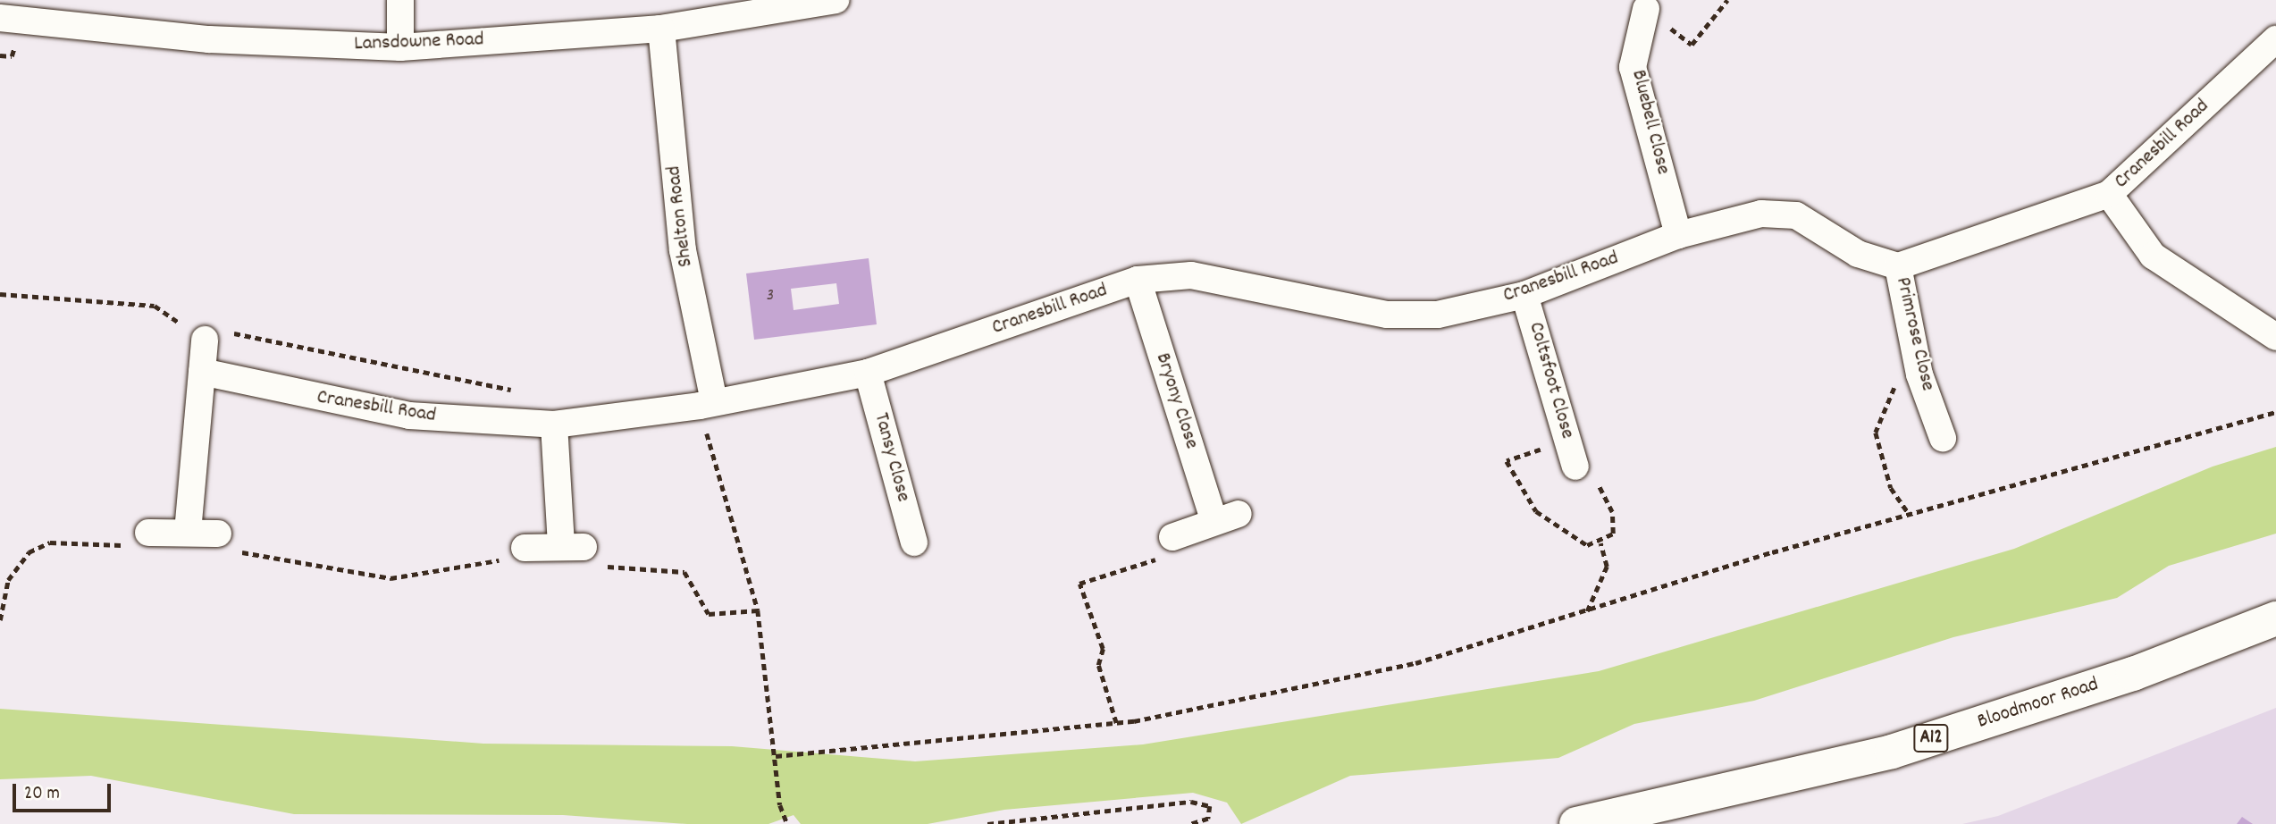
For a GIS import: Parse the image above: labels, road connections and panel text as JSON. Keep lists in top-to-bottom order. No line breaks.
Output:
{"streets":{"highway":["Bloodmoor Road","A12"],"street":["Lansdowne Road","Bluebell Close","Cranesbill Road","Shelton Road","Primrose Close","Coltsfoot Close","Bryony Close","Tansy Close"]},"crossings":[["Lansdowne Road","Shelton Road"],["Bluebell Close","Cranesbill Road"],["Cranesbill Road","Shelton Road"],["Cranesbill Road","Primrose Close"],["Cranesbill Road","Coltsfoot Close"],["Cranesbill Road","Bryony Close"],["Cranesbill Road","Tansy Close"]],"house_numbers":["3"],"scale_bar":"20 m"}
